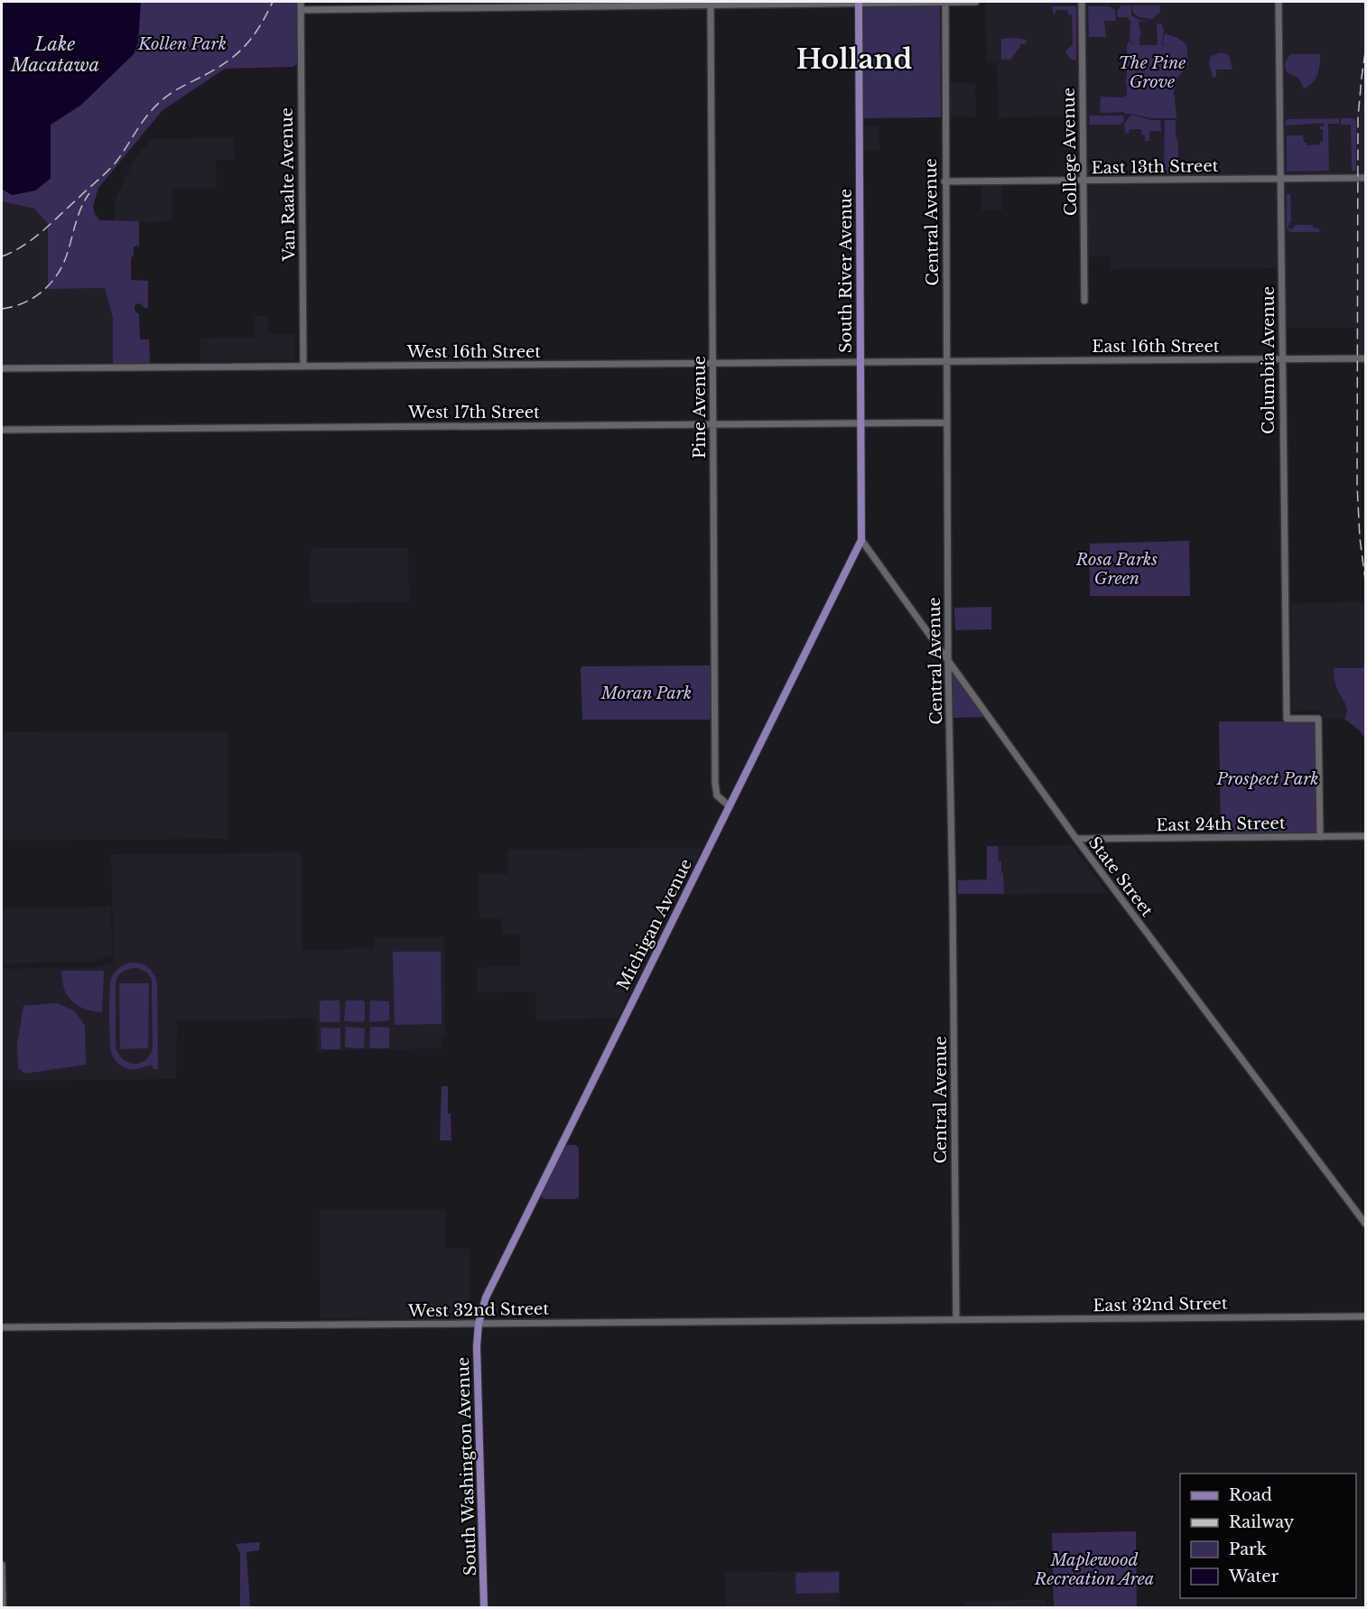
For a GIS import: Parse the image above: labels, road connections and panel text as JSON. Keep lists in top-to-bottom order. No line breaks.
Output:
{"streets":{"main road":["South River Avenue","Michigan Avenue","South Washington Avenue"],"street":["College Avenue","East 13th Street","Van Raalte Avenue","Central Avenue","East 16th Street","West 16th Street","Columbia Avenue","Pine Avenue","West 17th Street","East 24th Street","State Street","East 32nd Street","West 32nd Street"]},"crossings":[["College Avenue","East 13th Street"],["East 13th Street","Central Avenue"],["East 13th Street","Columbia Avenue"],["Van Raalte Avenue","West 16th Street"],["Central Avenue","East 16th Street"],["Central Avenue","West 16th Street"],["Central Avenue","West 17th Street"],["Central Avenue","State Street"],["Central Avenue","East 32nd Street"],["Central Avenue","West 32nd Street"],["South River Avenue","West 16th Street"],["South River Avenue","West 17th Street"],["South River Avenue","State Street"],["South River Avenue","Michigan Avenue"],["East 16th Street","West 16th Street"],["East 16th Street","Columbia Avenue"],["West 16th Street","Pine Avenue"],["Columbia Avenue","East 24th Street"],["Pine Avenue","West 17th Street"],["Pine Avenue","Michigan Avenue"],["East 24th Street","State Street"],["State Street","Michigan Avenue"],["Michigan Avenue","West 32nd Street"],["Michigan Avenue","South Washington Avenue"],["East 32nd Street","West 32nd Street"],["West 32nd Street","South Washington Avenue"]],"districts":["Holland"],"water":["Lake Macatawa"],"parks":["Kollen Park","The Pine Grove","Rosa Parks Green","Moran Park","Prospect Park","Maplewood Recreation Area"],"legend":["Road","Railway","Park","Water"]}
